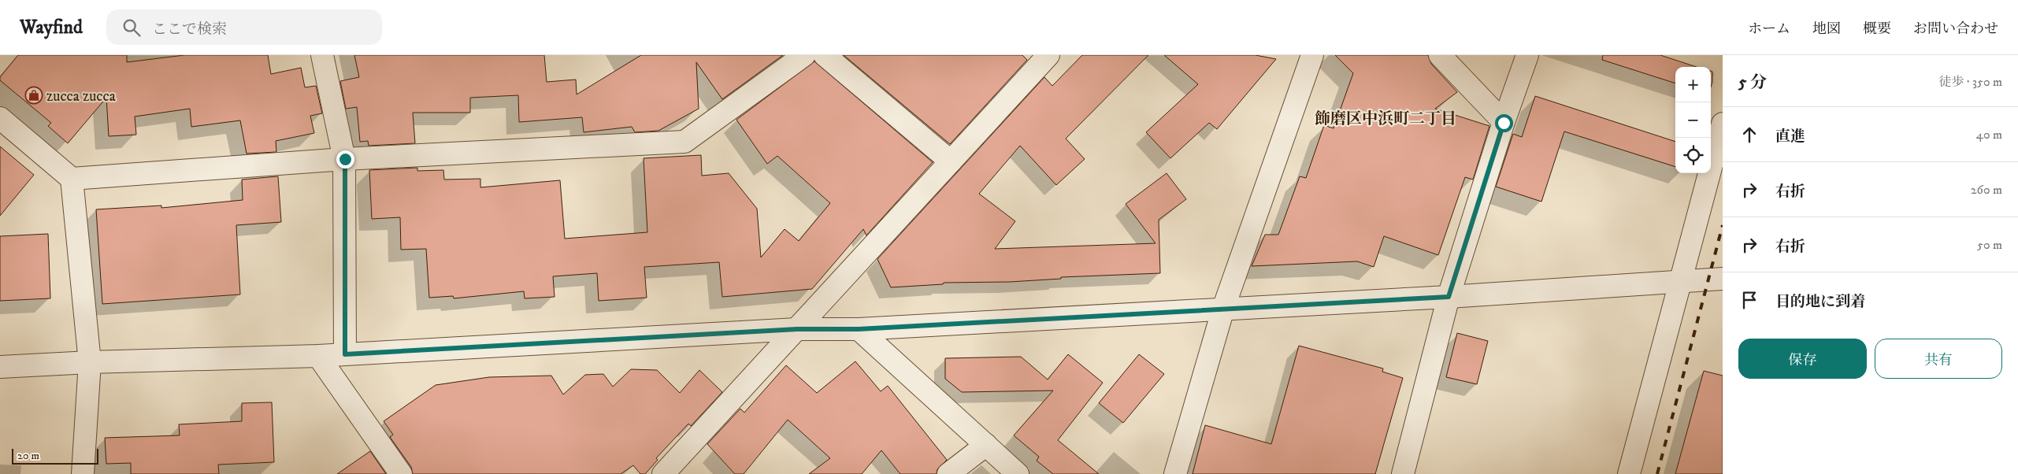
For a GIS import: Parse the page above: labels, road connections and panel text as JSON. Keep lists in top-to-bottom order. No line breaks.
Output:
{"districts":["飾磨区中浜町二丁目"],"places":{"shop":["zucca zucca"]},"scale_bar":"20 m","page":{"header":"Wayfind","search":"ここで検索","nav":["ホーム","地図","概要","お問い合わせ"],"heading":["5 分","徒歩 · 350 m"],"map_buttons":["+","−"],"list":[["直進","40 m"],["右折","260 m"],["右折","50 m"],"目的地に到着"],"buttons":["保存","共有"],"scale":"20 m"}}
